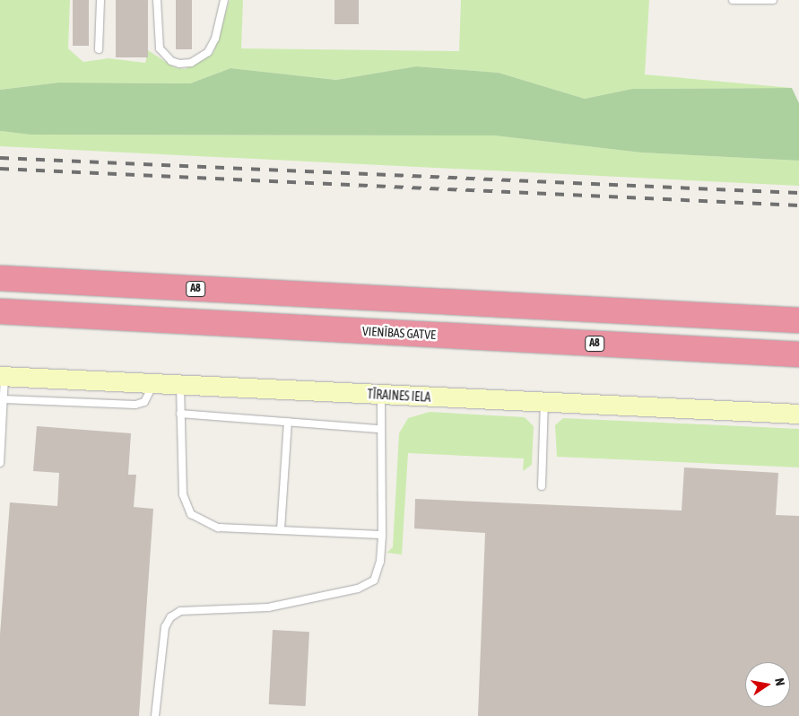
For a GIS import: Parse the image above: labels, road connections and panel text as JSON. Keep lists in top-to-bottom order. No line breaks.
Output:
{"streets":{"highway":["A8","VIENĪBAS GATVE"],"street":["TĪRAINES IELA"]},"north":"right"}
